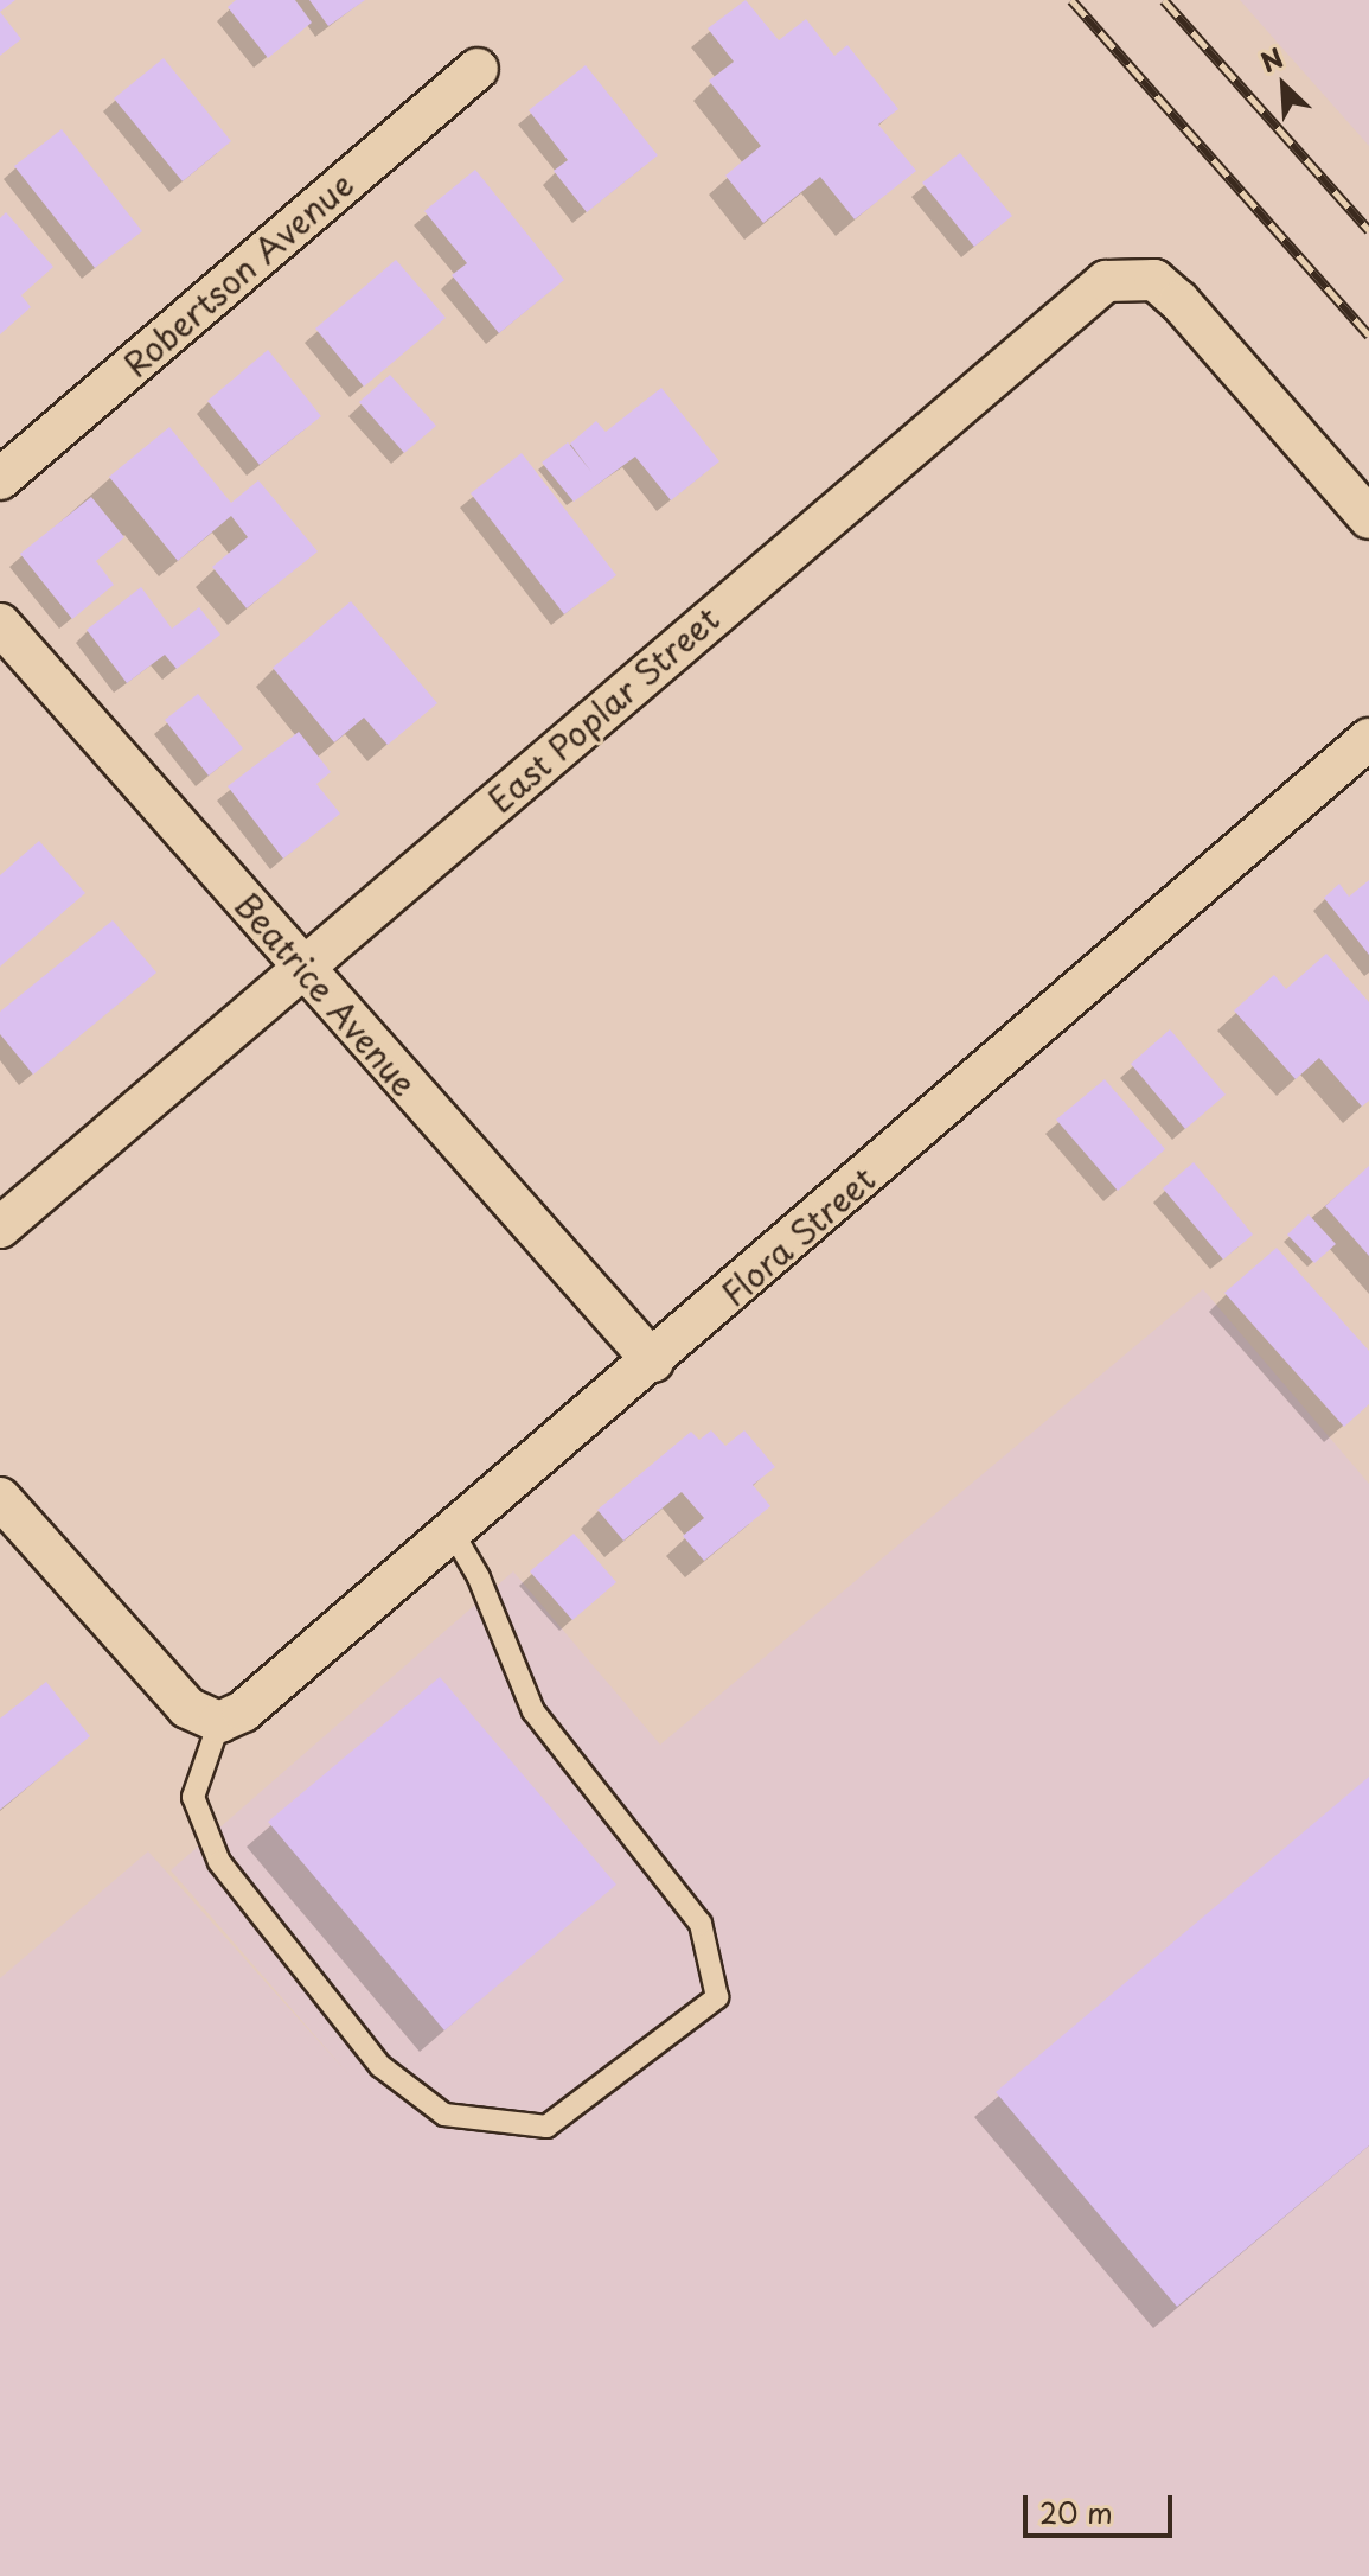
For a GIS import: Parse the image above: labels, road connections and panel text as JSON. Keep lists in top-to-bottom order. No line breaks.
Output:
{"streets":{"street":["Robertson Avenue","East Poplar Street","Beatrice Avenue","Flora Street"]},"crossings":[["East Poplar Street","Beatrice Avenue"],["Beatrice Avenue","Flora Street"]],"scale_bar":"20 m","north":"top left"}
